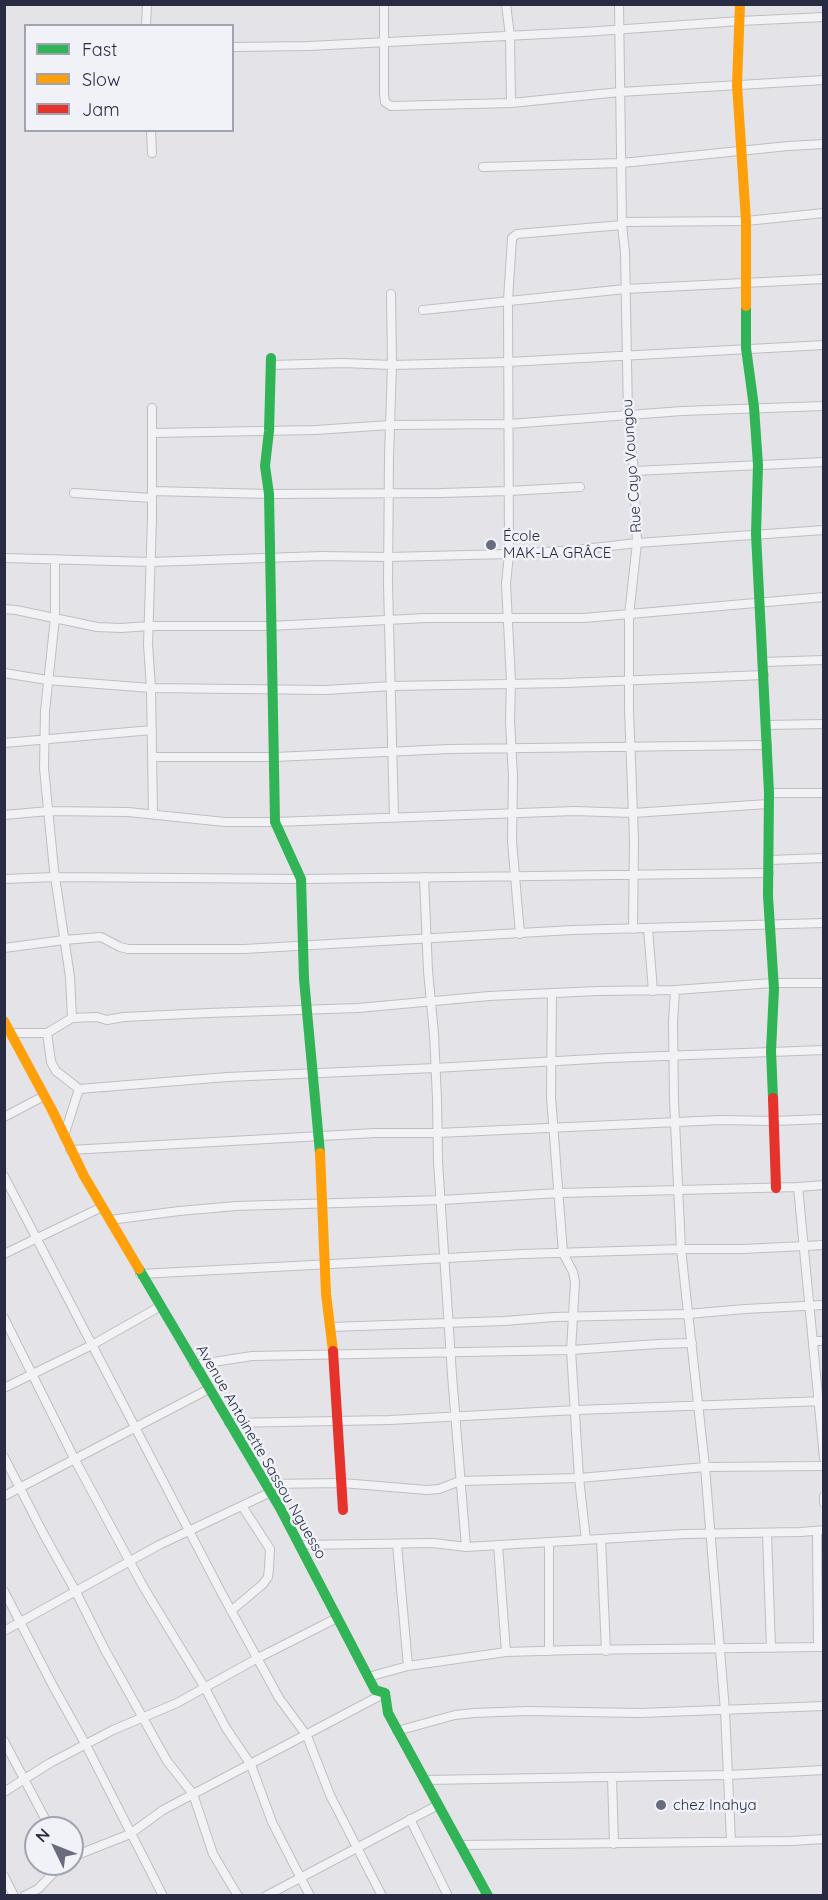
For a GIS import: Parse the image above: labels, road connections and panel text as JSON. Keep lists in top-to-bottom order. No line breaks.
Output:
{"streets":{"street":["Rue Cayo Voungou","Avenue Antoinette Sassou Nguesso"]},"places":["École MAK-LA GRÂCE","chez Inahya"],"legend":["Fast","Slow","Jam"],"north":"top left"}
